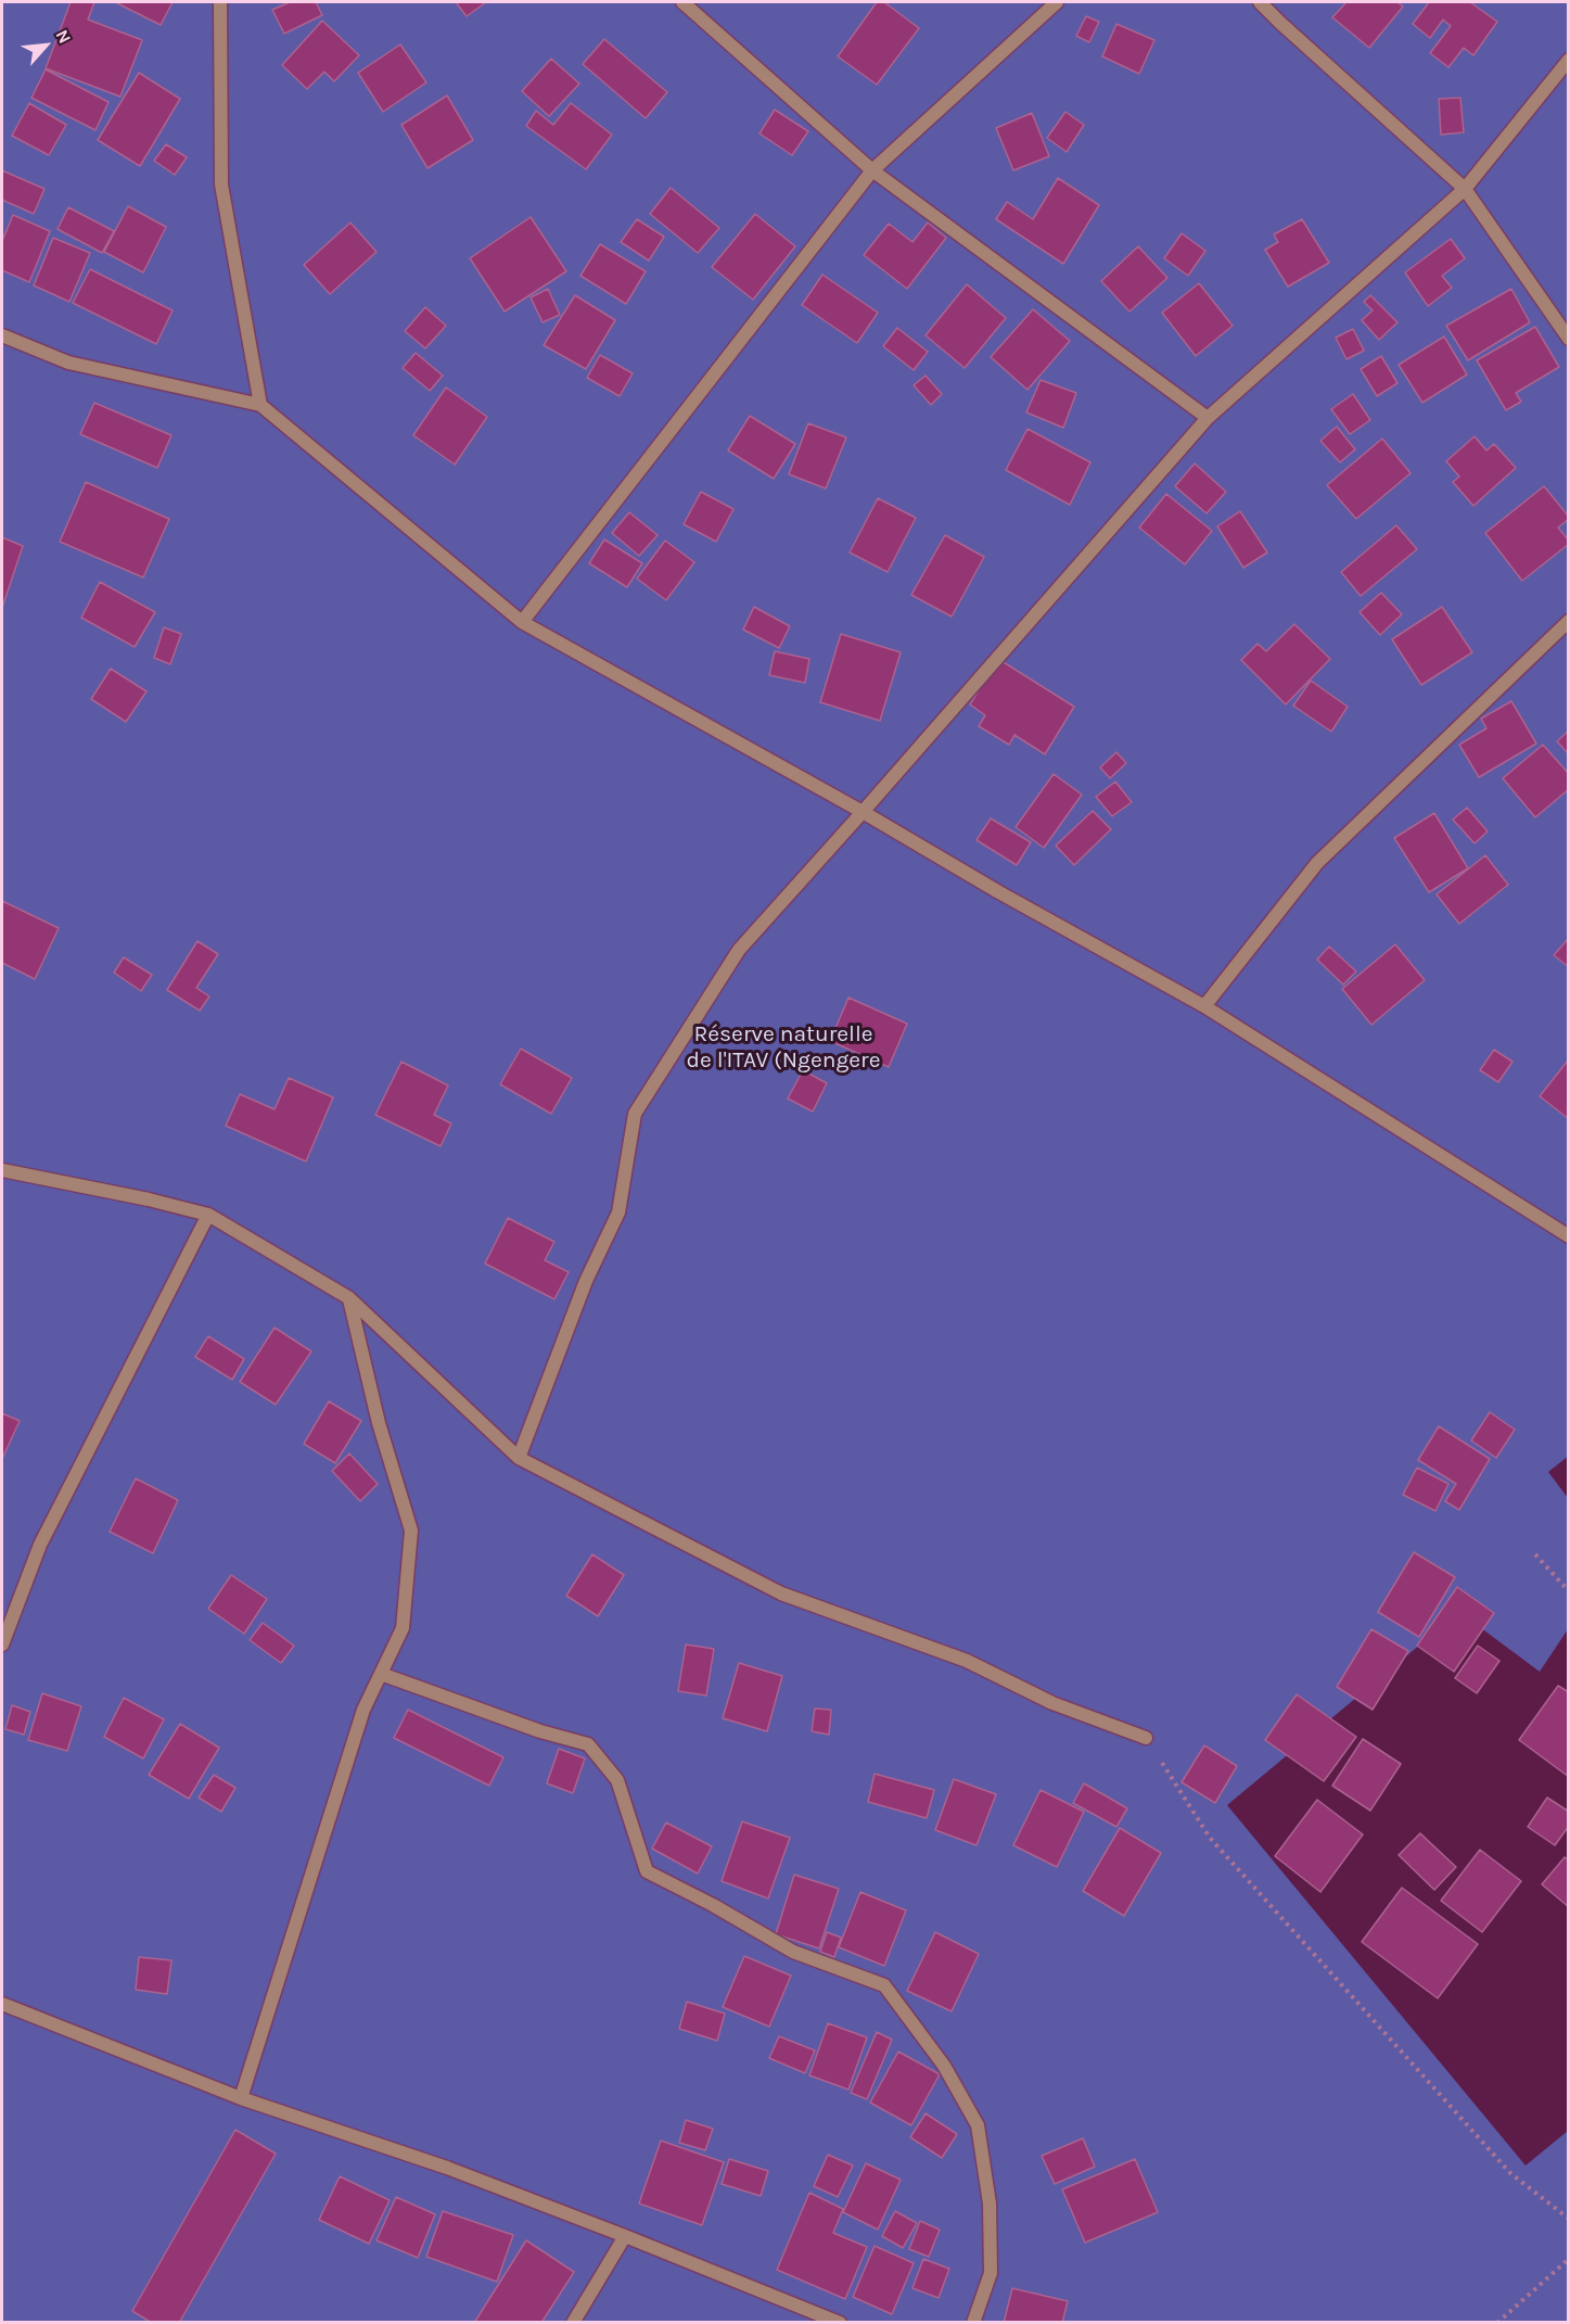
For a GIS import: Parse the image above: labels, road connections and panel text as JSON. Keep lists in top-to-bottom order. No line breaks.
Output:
{"parks":["Réserve naturelle de l'ITAV (Ngengere"],"north":"top right"}
